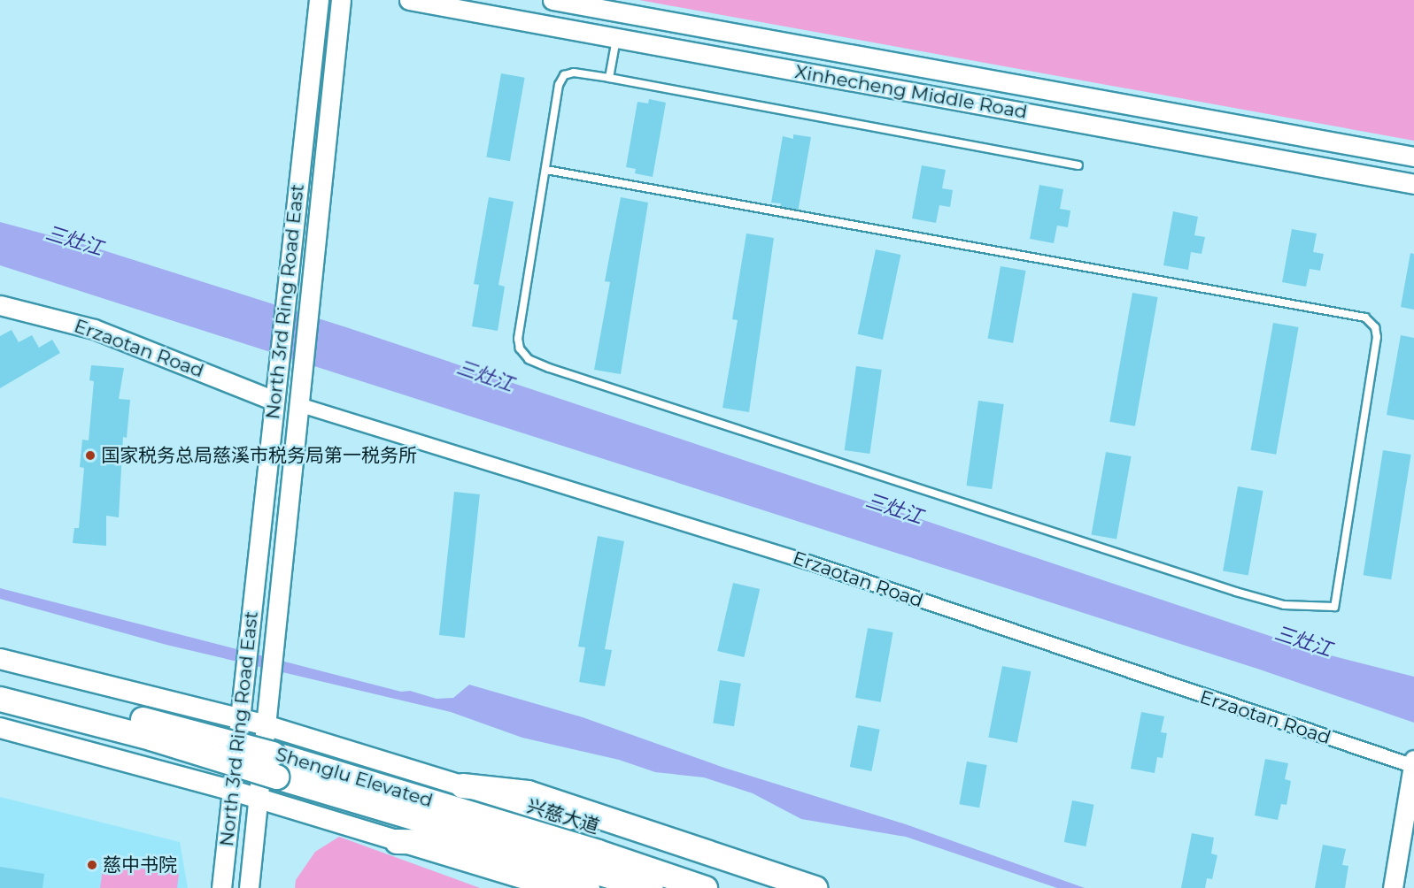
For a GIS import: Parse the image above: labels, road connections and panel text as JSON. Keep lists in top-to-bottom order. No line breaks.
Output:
{"streets":{"highway":["Shenglu Elevated"],"main road":["兴慈大道"],"street":["Xinhecheng Middle Road","North 3rd Ring Road East","Erzaotan Road"]},"crossings":[["North 3rd Ring Road East","Erzaotan Road"],["North 3rd Ring Road East","兴慈大道"]],"water":["三灶江"],"places":["国家税务总局慈溪市税务局第一税务所","慈中书院"]}
